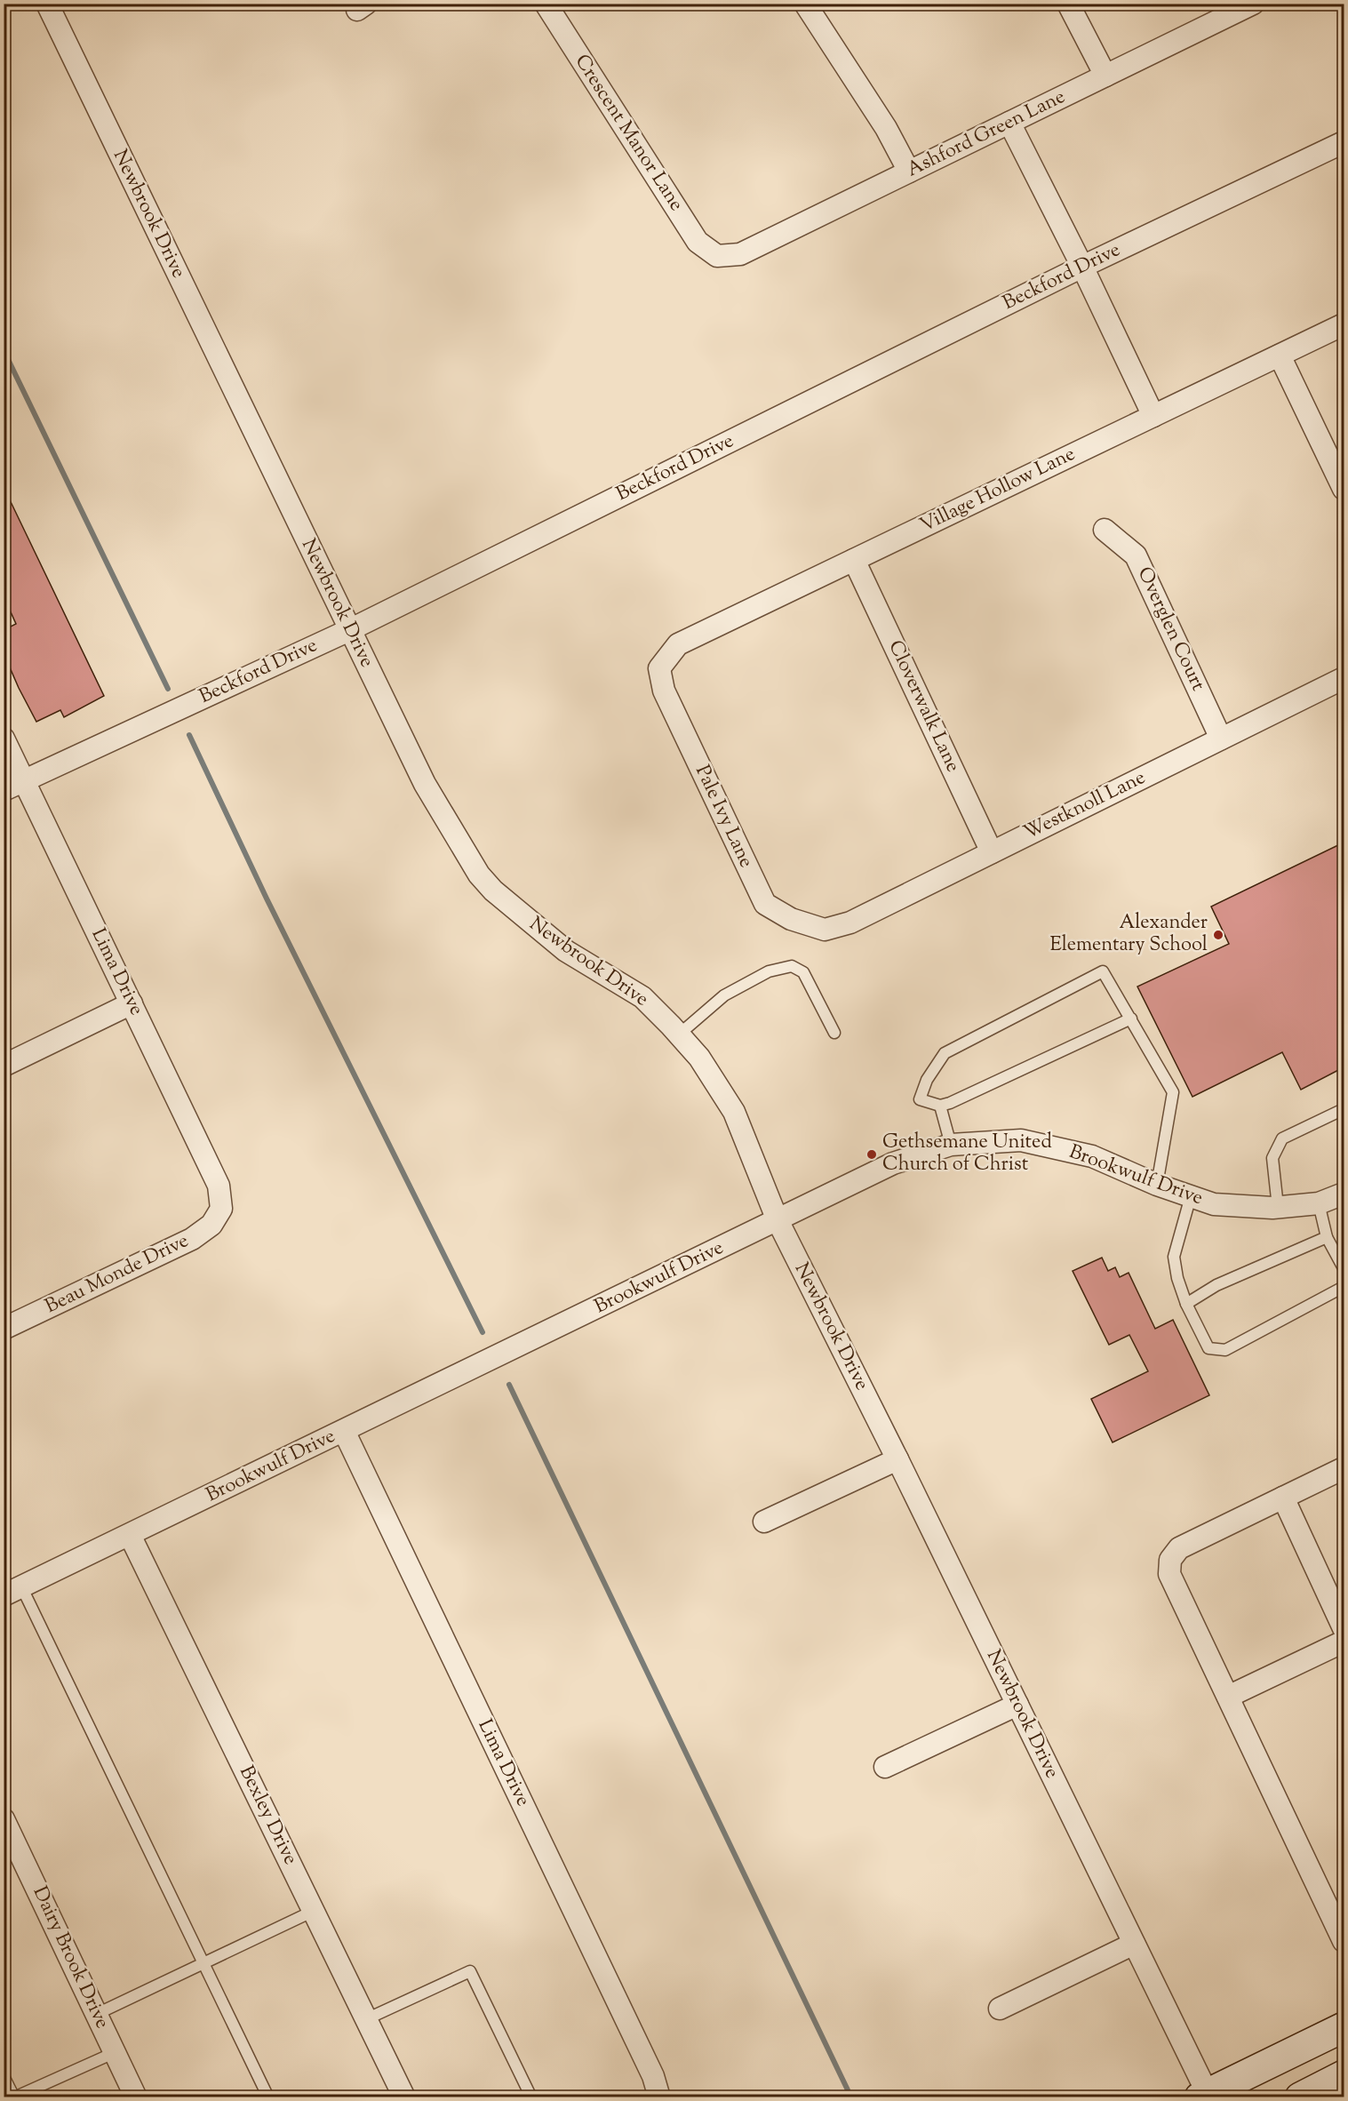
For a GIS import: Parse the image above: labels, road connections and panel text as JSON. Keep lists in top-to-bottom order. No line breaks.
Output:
{"streets":{"street":["Crescent Manor Lane","Ashford Green Lane","Newbrook Drive","Beckford Drive","Village Hollow Lane","Overglen Court","Cloverwalk Lane","Westknoll Lane","Pale Ivy Lane","Lima Drive","Brookwulf Drive","Beau Monde Drive","Bexley Drive","Dairy Brook Drive"]},"crossings":[["Crescent Manor Lane","Ashford Green Lane"],["Newbrook Drive","Beckford Drive"],["Newbrook Drive","Brookwulf Drive"],["Beckford Drive","Lima Drive"],["Village Hollow Lane","Cloverwalk Lane"],["Village Hollow Lane","Pale Ivy Lane"],["Overglen Court","Westknoll Lane"],["Cloverwalk Lane","Westknoll Lane"],["Westknoll Lane","Pale Ivy Lane"],["Lima Drive","Brookwulf Drive"],["Lima Drive","Beau Monde Drive"],["Brookwulf Drive","Bexley Drive"]],"places":["Alexander Elementary School","Gethsemane United Church of Christ"]}
